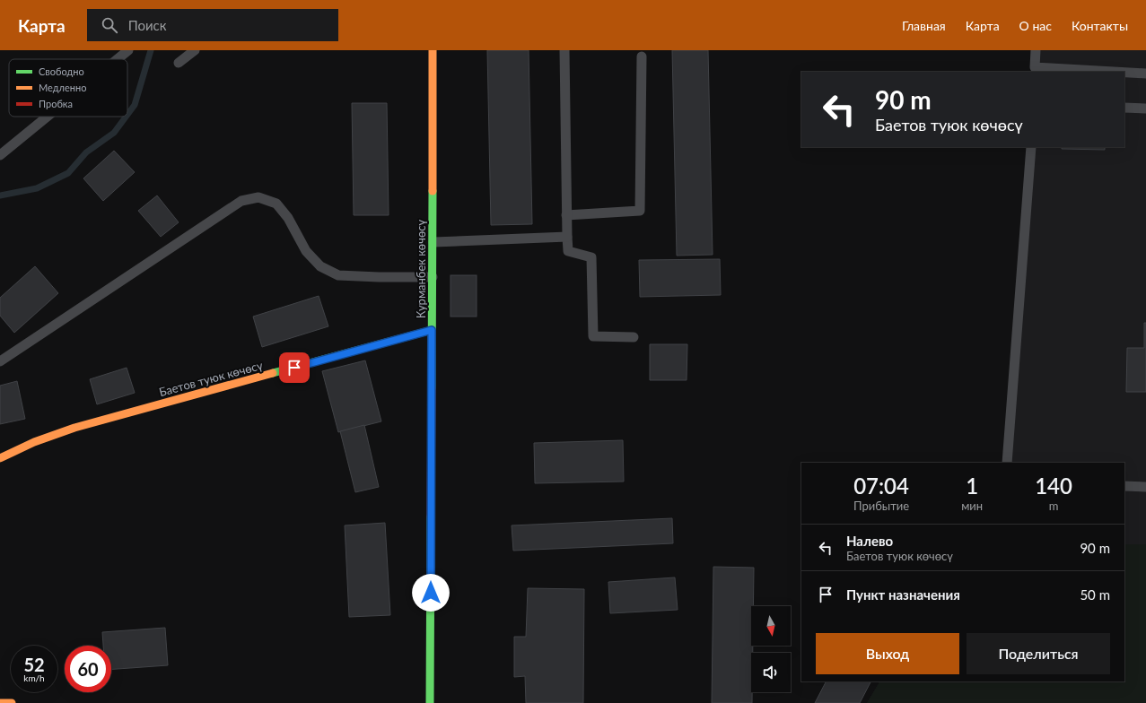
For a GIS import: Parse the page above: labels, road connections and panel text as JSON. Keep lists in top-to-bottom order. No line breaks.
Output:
{"streets":{"main road":["Курманбек көчөсү","Баетов туюк көчөсү"]},"crossings":[["Курманбек көчөсү","Баетов туюк көчөсү"]],"legend":["Свободно","Медленно","Пробка"],"north":"bottom","page":{"header":"Карта","search":"Поиск","nav":["Главная","Карта","О нас","Контакты"],"turn":["90 m","Баетов туюк көчөсү"],"eta":["07:04","Прибытие","1","мин","140","m"],"list":[{"name":"Налево","note":"Баетов туюк көчөсү","value":"90 m"},{"name":"Пункт назначения","value":"50 m"}],"buttons":["Выход","Поделиться"],"speed":"52 km/h","limit":"60"}}
